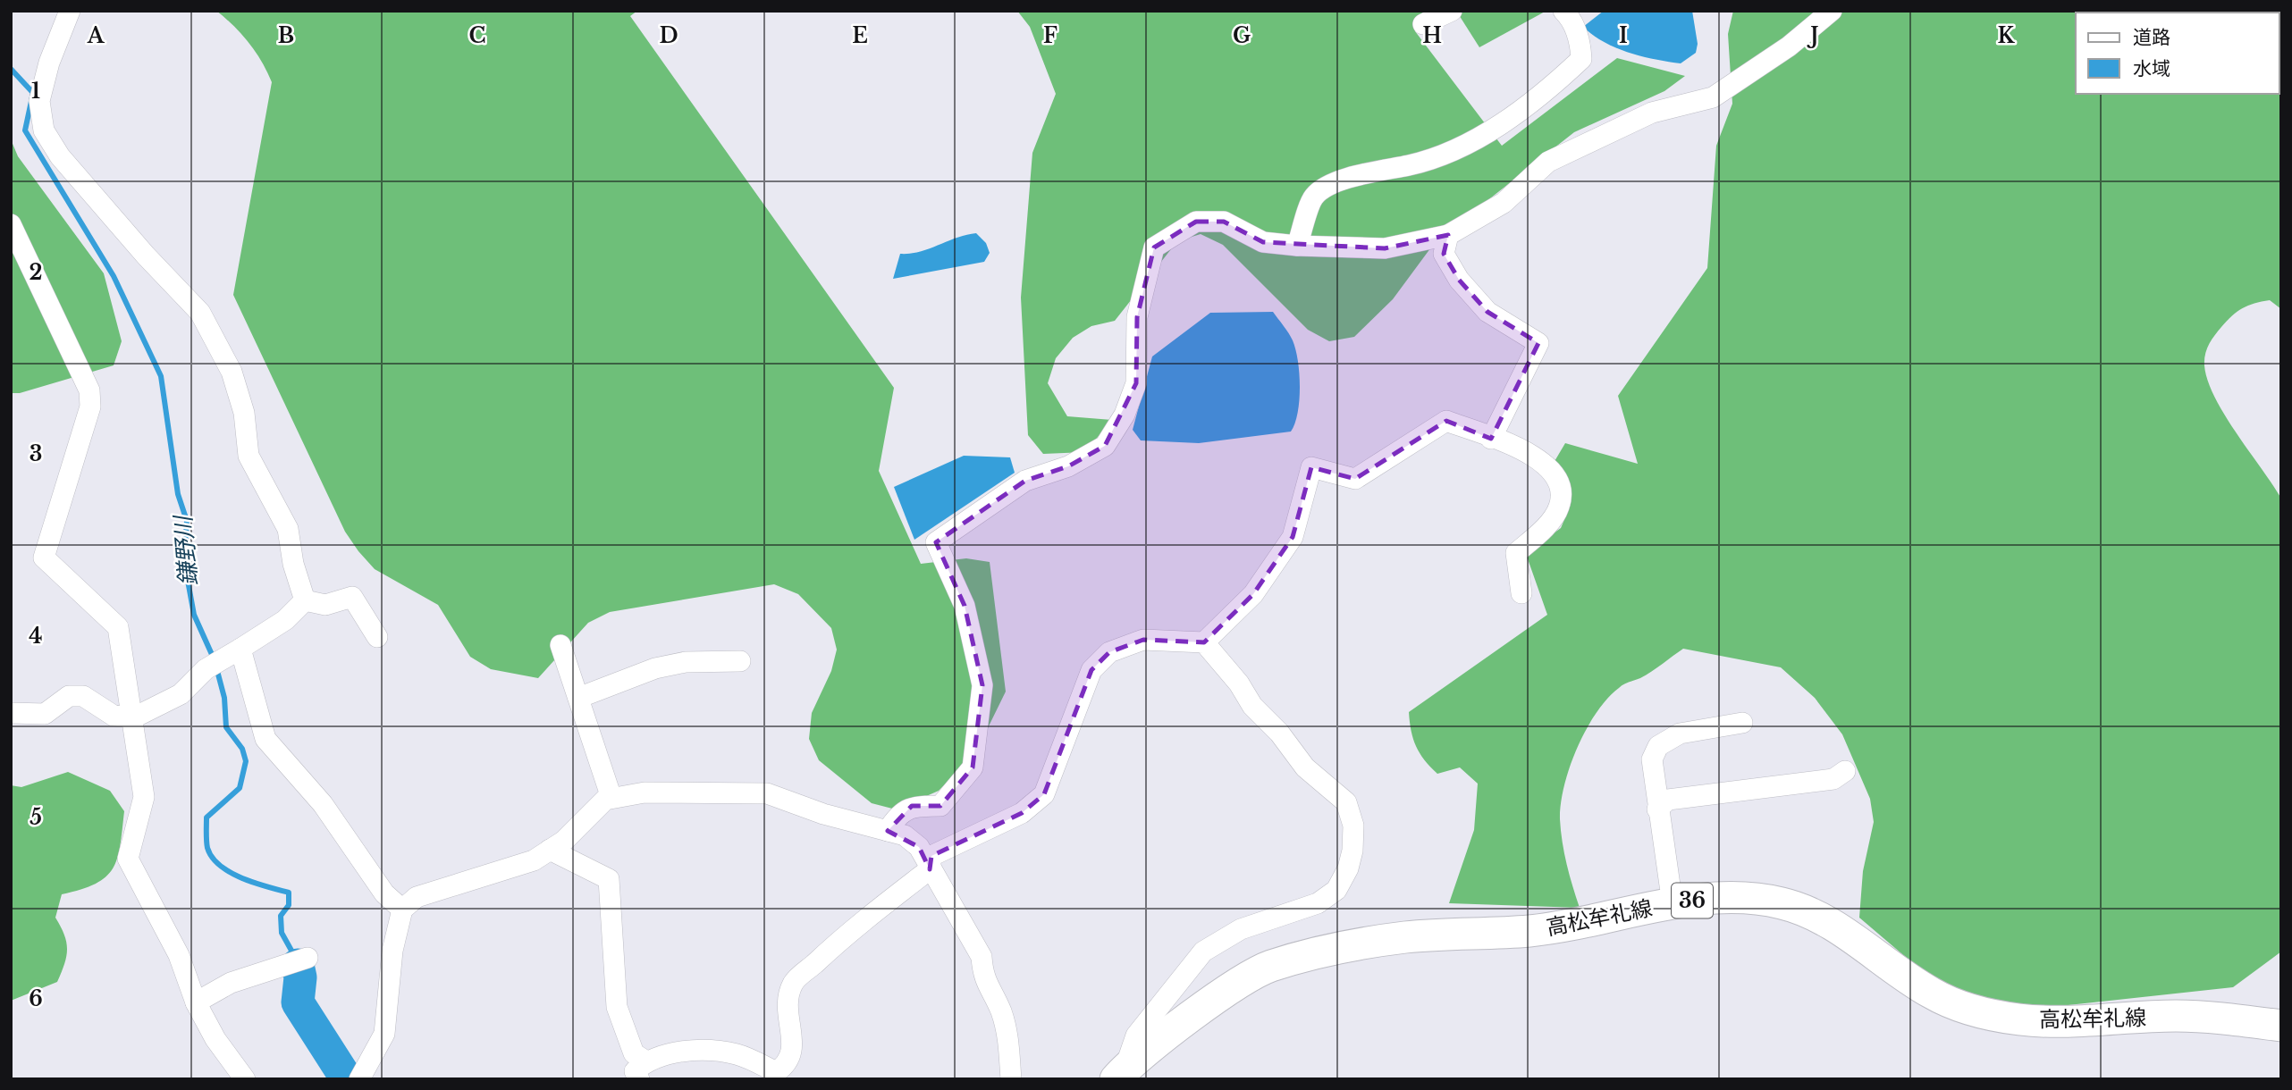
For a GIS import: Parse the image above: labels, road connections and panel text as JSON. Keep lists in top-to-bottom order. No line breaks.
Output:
{"streets":{"main road":["36","高松牟礼線"]},"water":["鎌野川"],"legend":["道路","水域"],"grid":{"columns":["A","B","C","D","E","F","G","H","I","J","K"],"rows":["1","2","3","4","5","6"]}}
